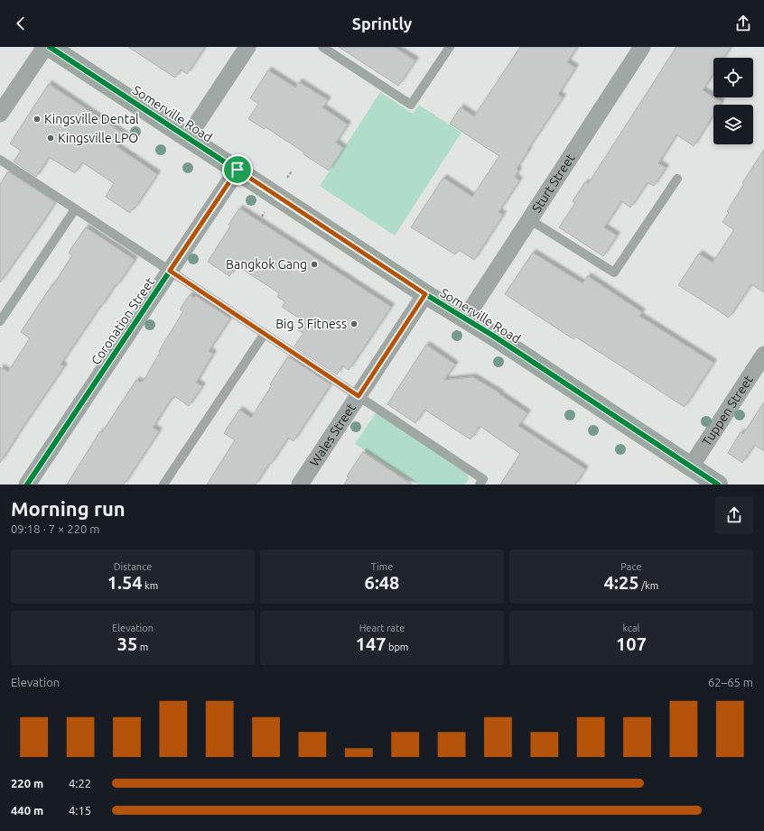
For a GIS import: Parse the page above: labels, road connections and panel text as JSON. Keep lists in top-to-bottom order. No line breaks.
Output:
{"streets":{"main road":["Somerville Road"],"street":["Sturt Street","Coronation Street","Tuppen Street","Wales Street"]},"crossings":[["Somerville Road","Sturt Street"],["Somerville Road","Coronation Street"],["Somerville Road","Tuppen Street"],["Somerville Road","Wales Street"]],"places":["Kingsville Dental","Kingsville LPO","Bangkok Gang","Big 5 Fitness"],"page":{"header":"Sprintly","heading":["Morning run","09:18 · 7 × 220 m"],"stats":[["Distance","1.54 km"],["Time","6:48"],["Pace","4:25 /km"],["Elevation","35 m"],["Heart rate","147 bpm"],["kcal","107"]],"chart":["Elevation","62–65 m"],"list":[{"name":"220 m","note":"4:22"},{"name":"440 m","note":"4:15"}]}}
